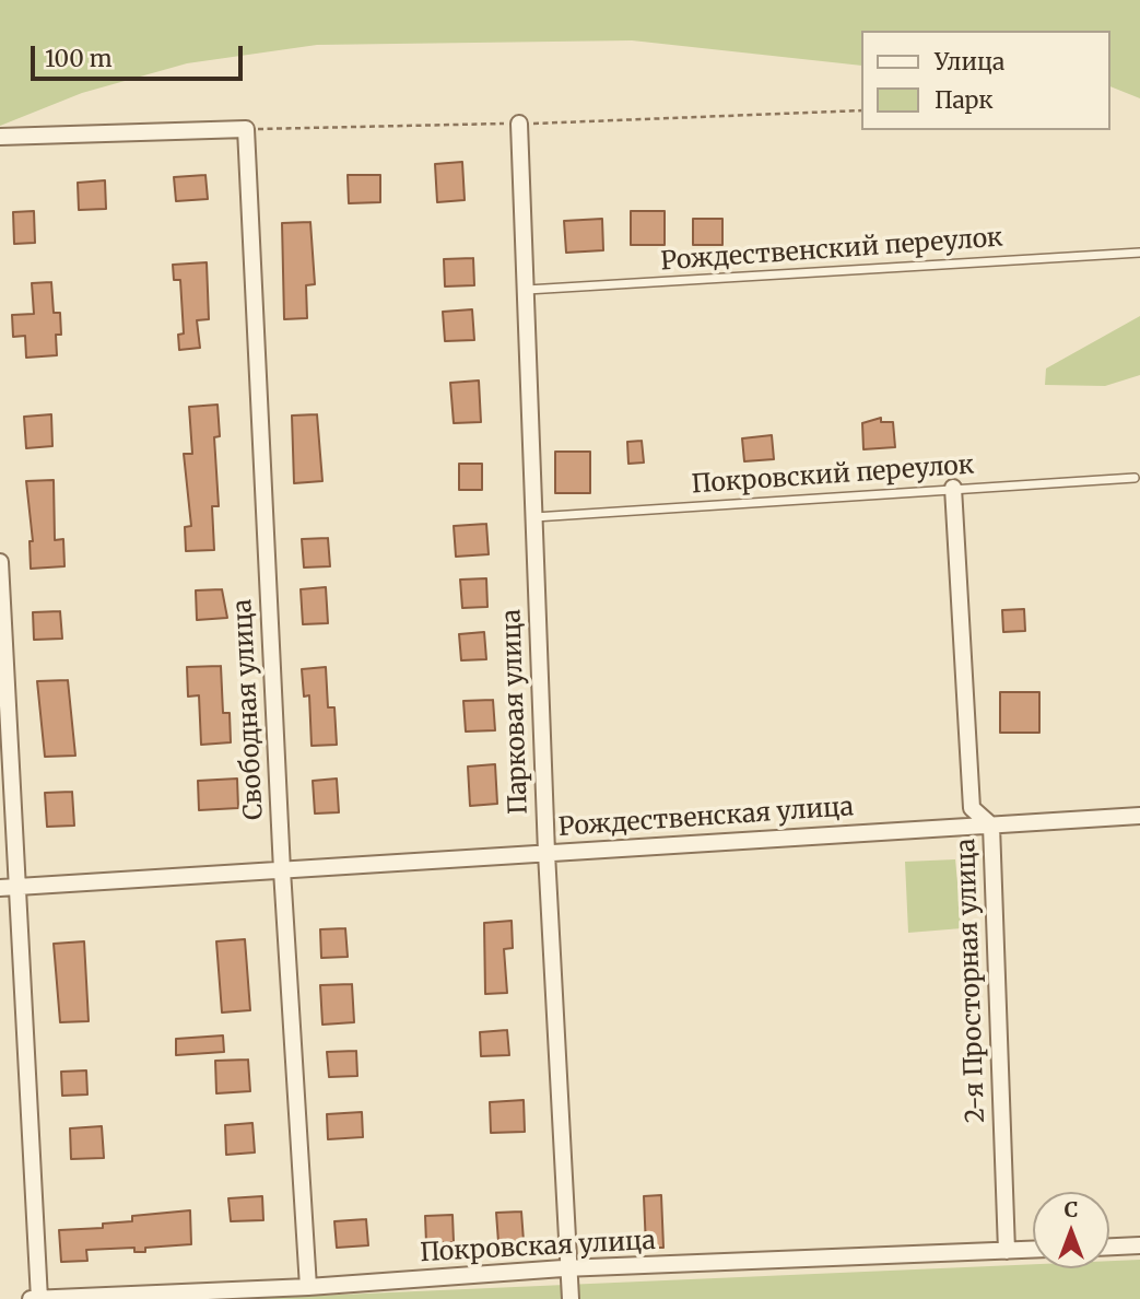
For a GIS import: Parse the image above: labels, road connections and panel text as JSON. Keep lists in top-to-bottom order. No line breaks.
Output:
{"streets":{"street":["Свободная улица","Парковая улица","Рождественская улица","2-я Просторная улица","Покровская улица"],"lane":["Рождественский переулок","Покровский переулок"]},"crossings":[["Рождественский переулок","Парковая улица"],["Покровский переулок","Парковая улица"],["Покровский переулок","2-я Просторная улица"],["Свободная улица","Рождественская улица"],["Свободная улица","Покровская улица"],["Парковая улица","Рождественская улица"],["Парковая улица","Покровская улица"],["Рождественская улица","2-я Просторная улица"],["2-я Просторная улица","Покровская улица"]],"legend":["Улица","Парк"],"scale_bar":"100 m","north":"top"}
